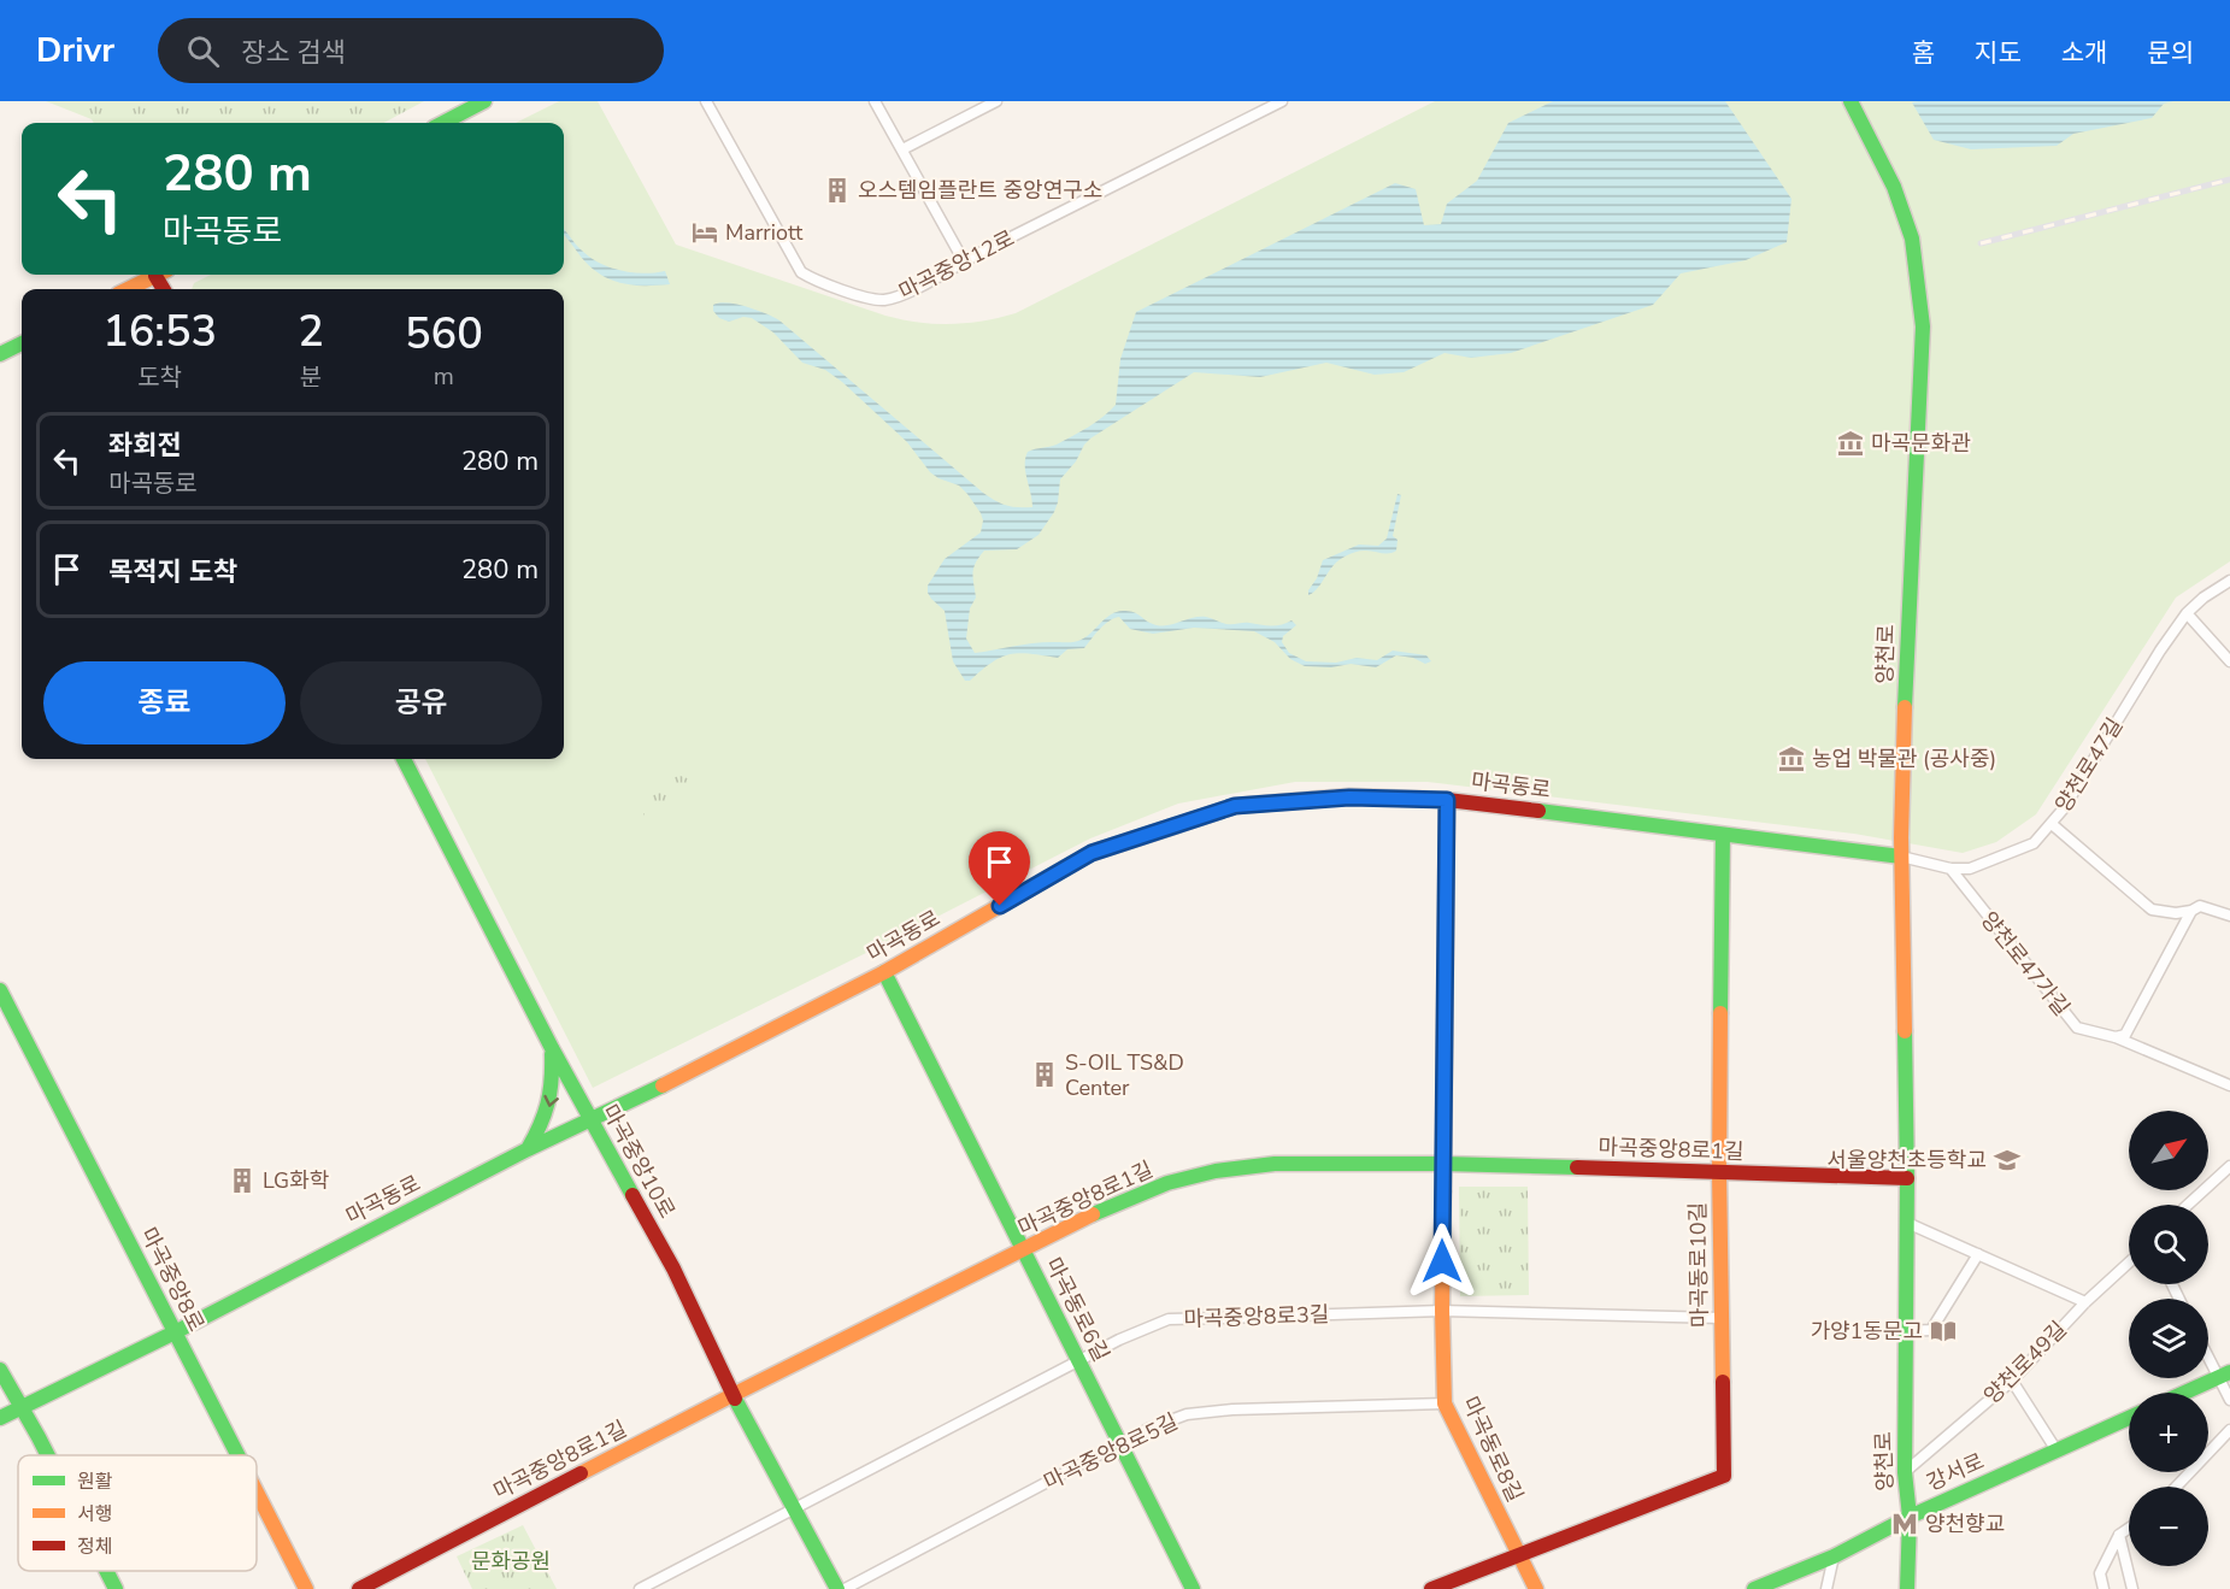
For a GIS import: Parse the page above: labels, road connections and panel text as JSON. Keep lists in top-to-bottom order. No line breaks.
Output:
{"streets":{"street":["마곡중앙12로","양천로","양천로47길","마곡동로","양천로47가길","마곡중앙8로1길","마곡중앙10로","마곡동로10길","마곡중앙8로","마곡동로6길","마곡중앙8로3길","양천로49길","마곡동로8길","마곡중앙8로5길","강서로"]},"crossings":[["양천로","양천로47길"],["양천로","마곡동로"],["양천로","마곡중앙8로1길"],["양천로","양천로49길"],["양천로","강서로"],["양천로47길","마곡동로"],["양천로47길","양천로47가길"],["마곡동로","마곡중앙10로"],["마곡동로","마곡동로10길"],["마곡동로","마곡중앙8로"],["마곡동로","마곡동로6길"],["마곡동로","마곡동로8길"],["마곡중앙8로1길","마곡중앙10로"],["마곡중앙8로1길","마곡동로10길"],["마곡중앙8로1길","마곡동로6길"],["마곡중앙8로1길","마곡동로8길"],["마곡중앙10로","마곡중앙8로3길"],["마곡동로10길","마곡중앙8로3길"],["마곡동로10길","마곡동로8길"],["마곡동로6길","마곡중앙8로3길"],["마곡동로6길","마곡중앙8로5길"],["마곡중앙8로3길","마곡동로8길"],["마곡동로8길","마곡중앙8로5길"]],"parks":["문화공원"],"places":{"building":["오스템임플란트 중앙연구소","S-OIL TS&D Center","LG화학"],"hotel":["Marriott"],"museum":["마곡문화관","농업 박물관 (공사중)"],"school or university":["서울양천초등학교"],"library":["가양1동문고"],"metro station":["양천향교"]},"legend":["원활","서행","정체"],"north":"top right","page":{"header":"Drivr","search":"장소 검색","nav":["홈","지도","소개","문의"],"turn":["280 m","마곡동로"],"eta":["16:53","도착","2","분","560","m"],"list":[{"name":"좌회전","note":"마곡동로","value":"280 m"},{"name":"목적지 도착","value":"280 m"}],"buttons":["종료","공유"],"map_buttons":["+","−"]}}
